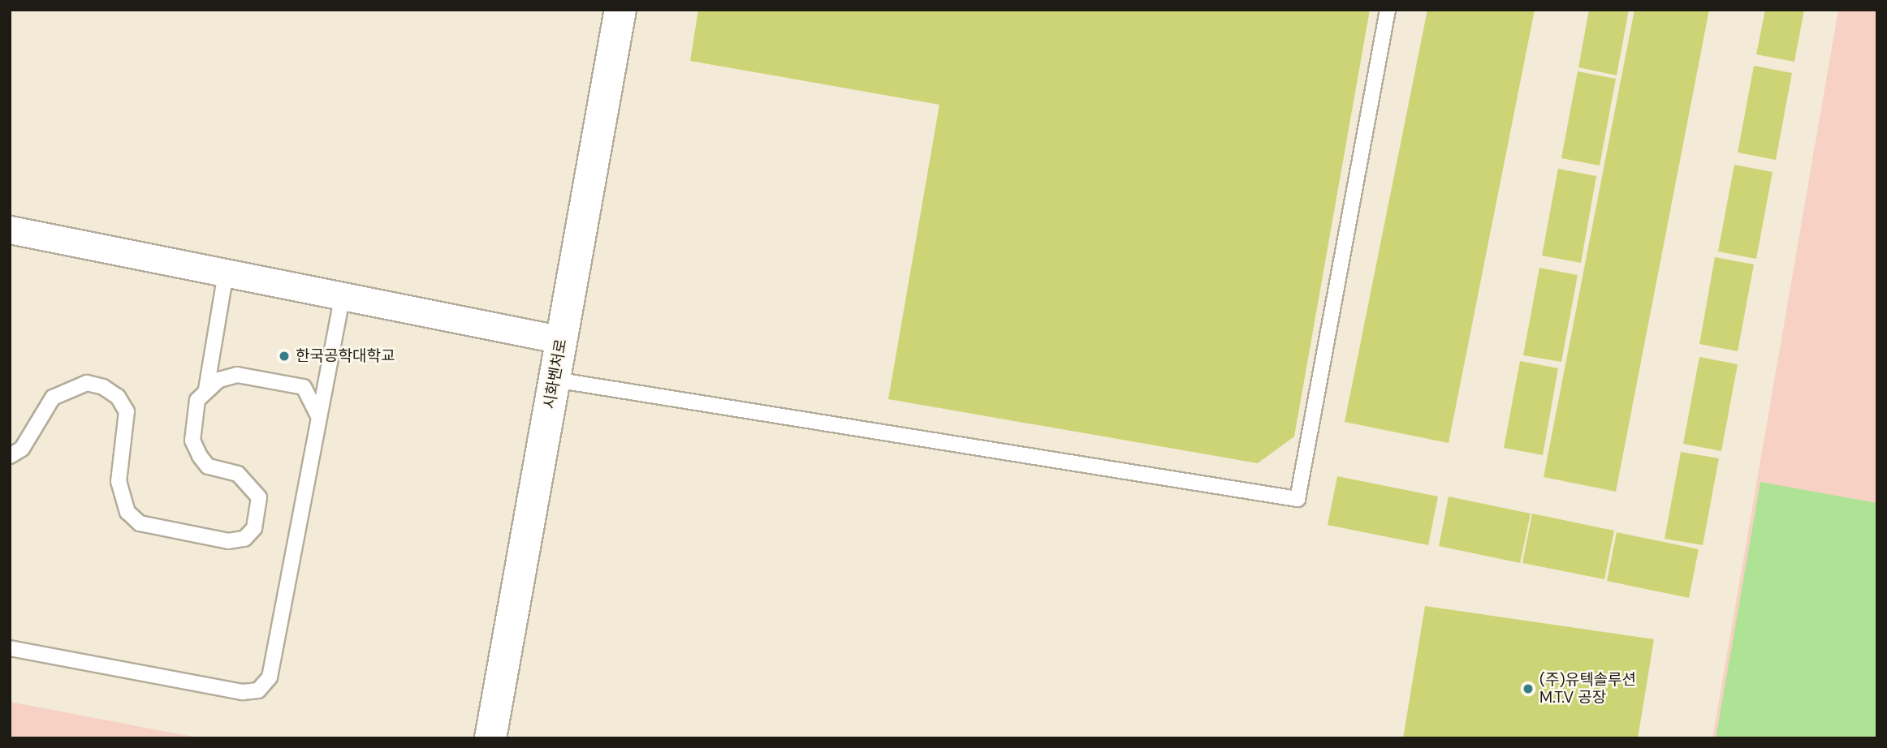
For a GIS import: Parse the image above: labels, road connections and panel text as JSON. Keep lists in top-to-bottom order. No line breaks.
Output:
{"streets":{"street":["시화벤처로"]},"places":["한국공학대학교","(주)유텍솔루션 M.T.V 공장"]}
